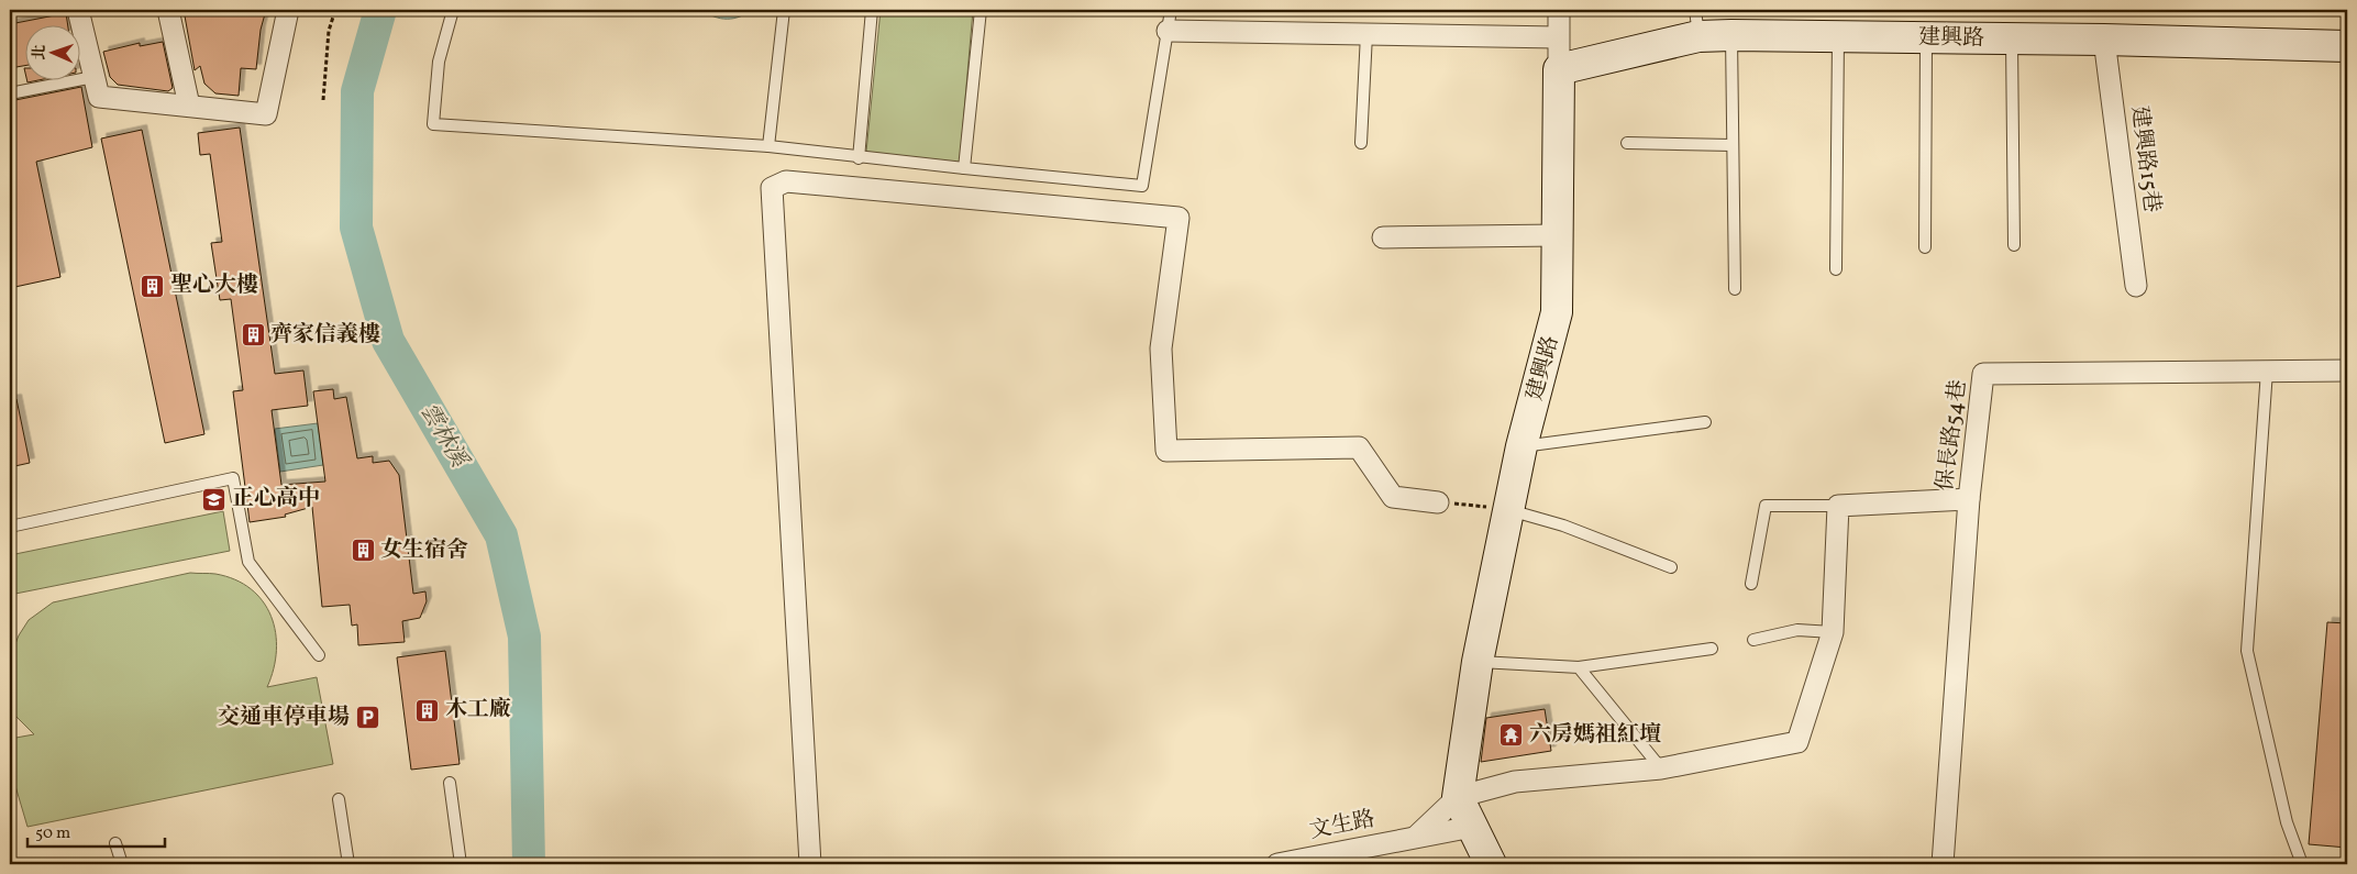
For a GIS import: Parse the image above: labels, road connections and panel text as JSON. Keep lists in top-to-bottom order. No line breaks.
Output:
{"streets":{"street":["建興路","建興路15巷","保長路54巷","文生路"]},"crossings":[["建興路","建興路15巷"]],"water":["雲林溪"],"places":{"building":["聖心大樓","齊家信義樓","女生宿舍","木工廠"],"school or university":["正心高中"],"parking":["交通車停車場"],"temple":["六房媽祖紅壇"]},"scale_bar":"50 m","north":"left"}
